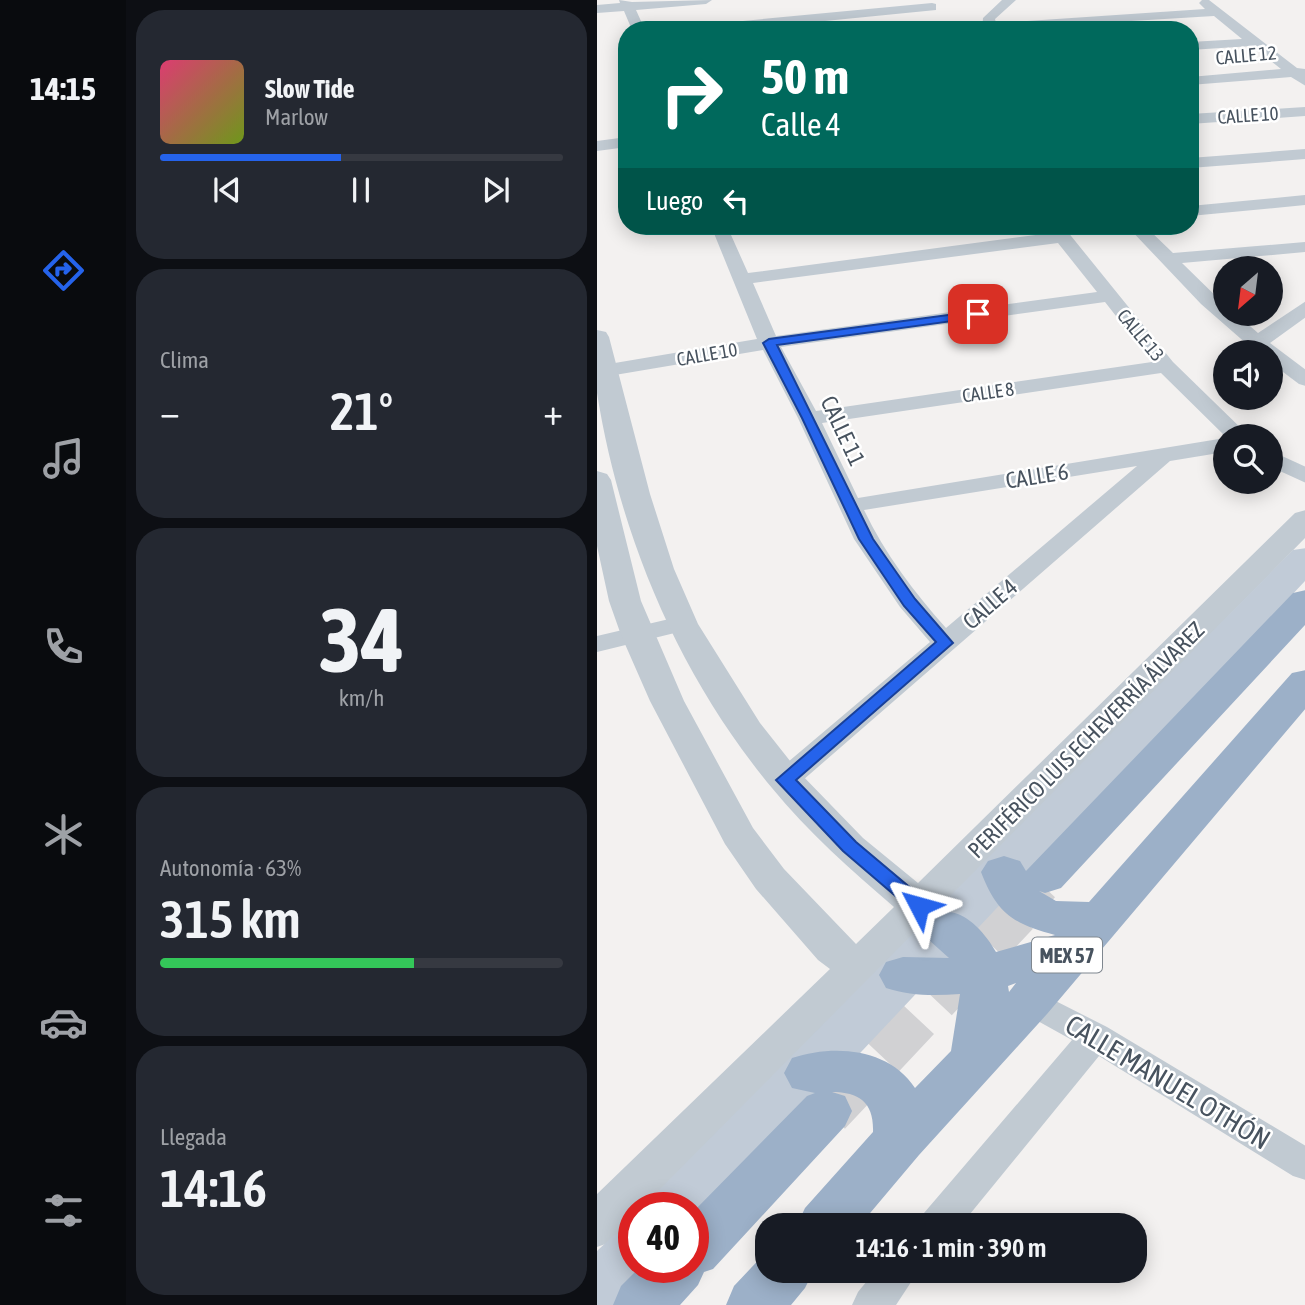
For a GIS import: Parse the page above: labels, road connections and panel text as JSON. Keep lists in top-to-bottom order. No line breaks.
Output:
{"streets":{"highway":["PERIFÉRICO LUIS ECHEVERRÍA ÁLVAREZ","MEX 57"],"street":["CALLE 12","CALLE 10","CALLE 13","CALLE 8","CALLE 11","CALLE 6","CALLE 4","CALLE MANUEL OTHÓN"]},"crossings":[["CALLE 10","CALLE 13"],["CALLE 10","CALLE 11"],["CALLE 13","CALLE 8"],["CALLE 8","CALLE 11"],["CALLE 11","CALLE 6"],["CALLE 11","CALLE 4"],["CALLE 6","CALLE 4"],["MEX 57","CALLE MANUEL OTHÓN"]],"north":"bottom left","page":{"tabs":"14:15","turn":["50 m","Calle 4"],"song":["Slow Tide","Marlow"],"then":"Luego","tile":["Clima",["34","km/h"],["Autonomía · 63%","315 km"],["Llegada","14:16"]],"heat":["−","21°","+"],"limit":"40","trip":"14:16 · 1 min · 390 m"}}
